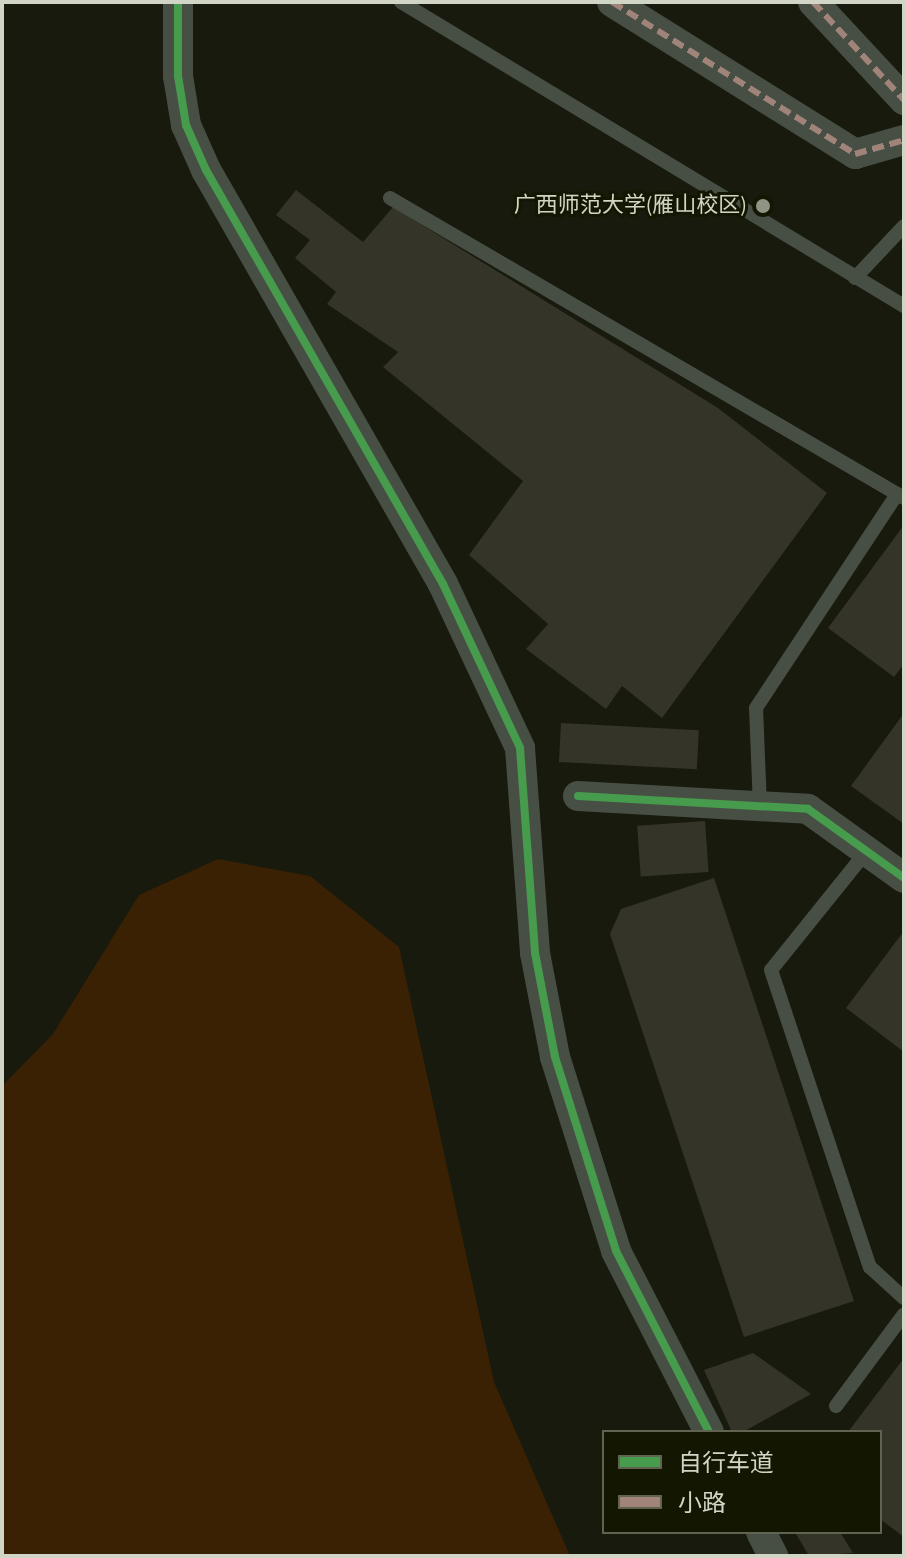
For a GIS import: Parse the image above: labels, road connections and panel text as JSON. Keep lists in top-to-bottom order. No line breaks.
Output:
{"places":["广西师范大学(雁山校区)"],"legend":["自行车道","小路"]}
